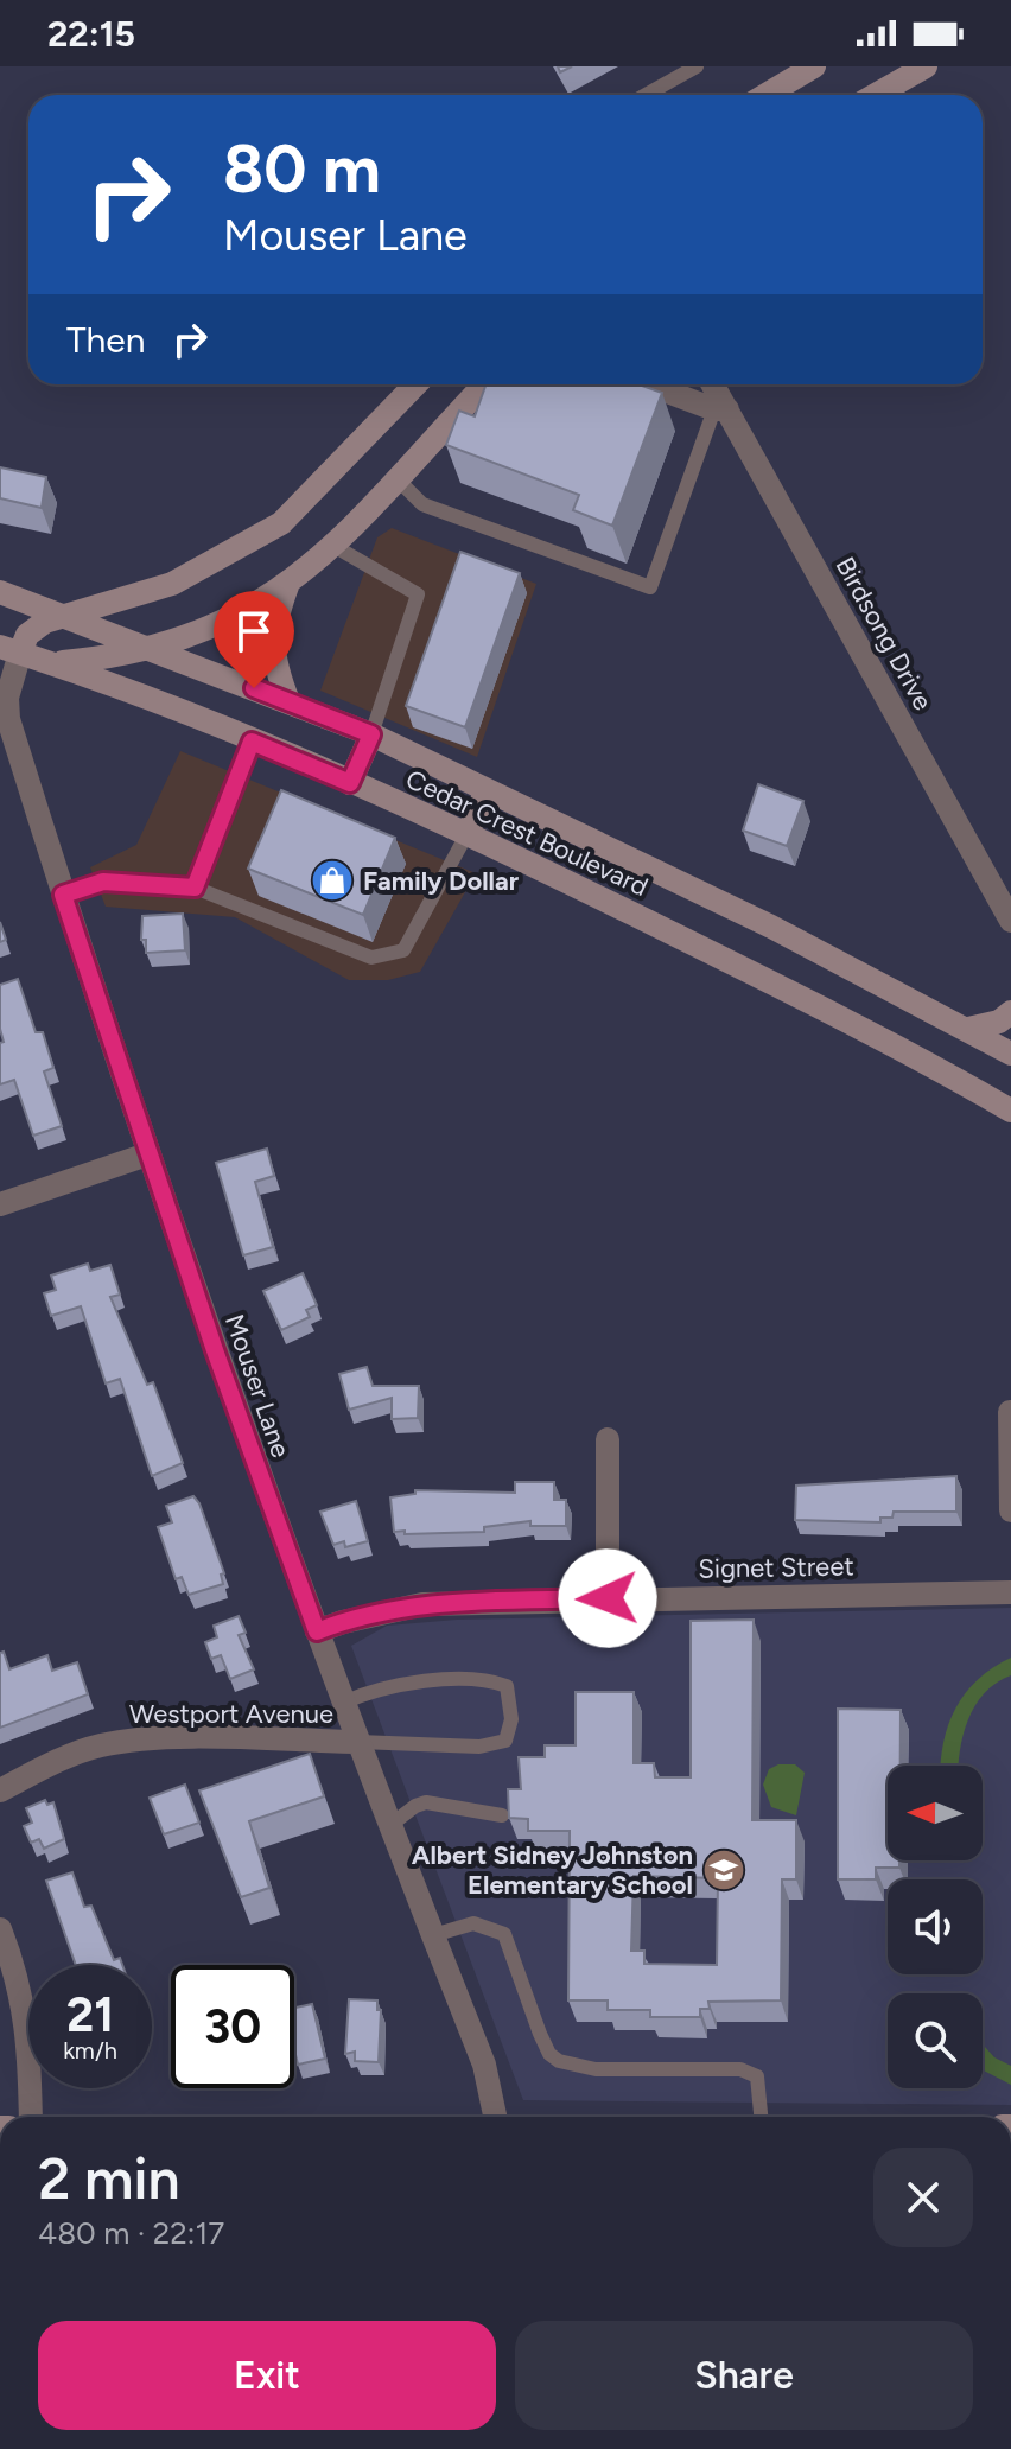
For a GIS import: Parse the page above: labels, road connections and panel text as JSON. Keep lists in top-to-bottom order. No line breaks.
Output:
{"streets":{"street":["Birdsong Drive","Cedar Crest Boulevard","Mouser Lane","Signet Street","Westport Avenue"]},"crossings":[["Cedar Crest Boulevard","Mouser Lane"],["Mouser Lane","Signet Street"],["Mouser Lane","Westport Avenue"]],"places":{"shop":["Family Dollar"],"school or university":["Albert Sidney Johnston Elementary School"]},"north":"left","page":{"status":"22:15","turn":["80 m","Mouser Lane"],"then":"Then","speed":"21 km/h","limit":"30","heading":["2 min","480 m · 22:17"],"buttons":["Exit","Share"]}}
